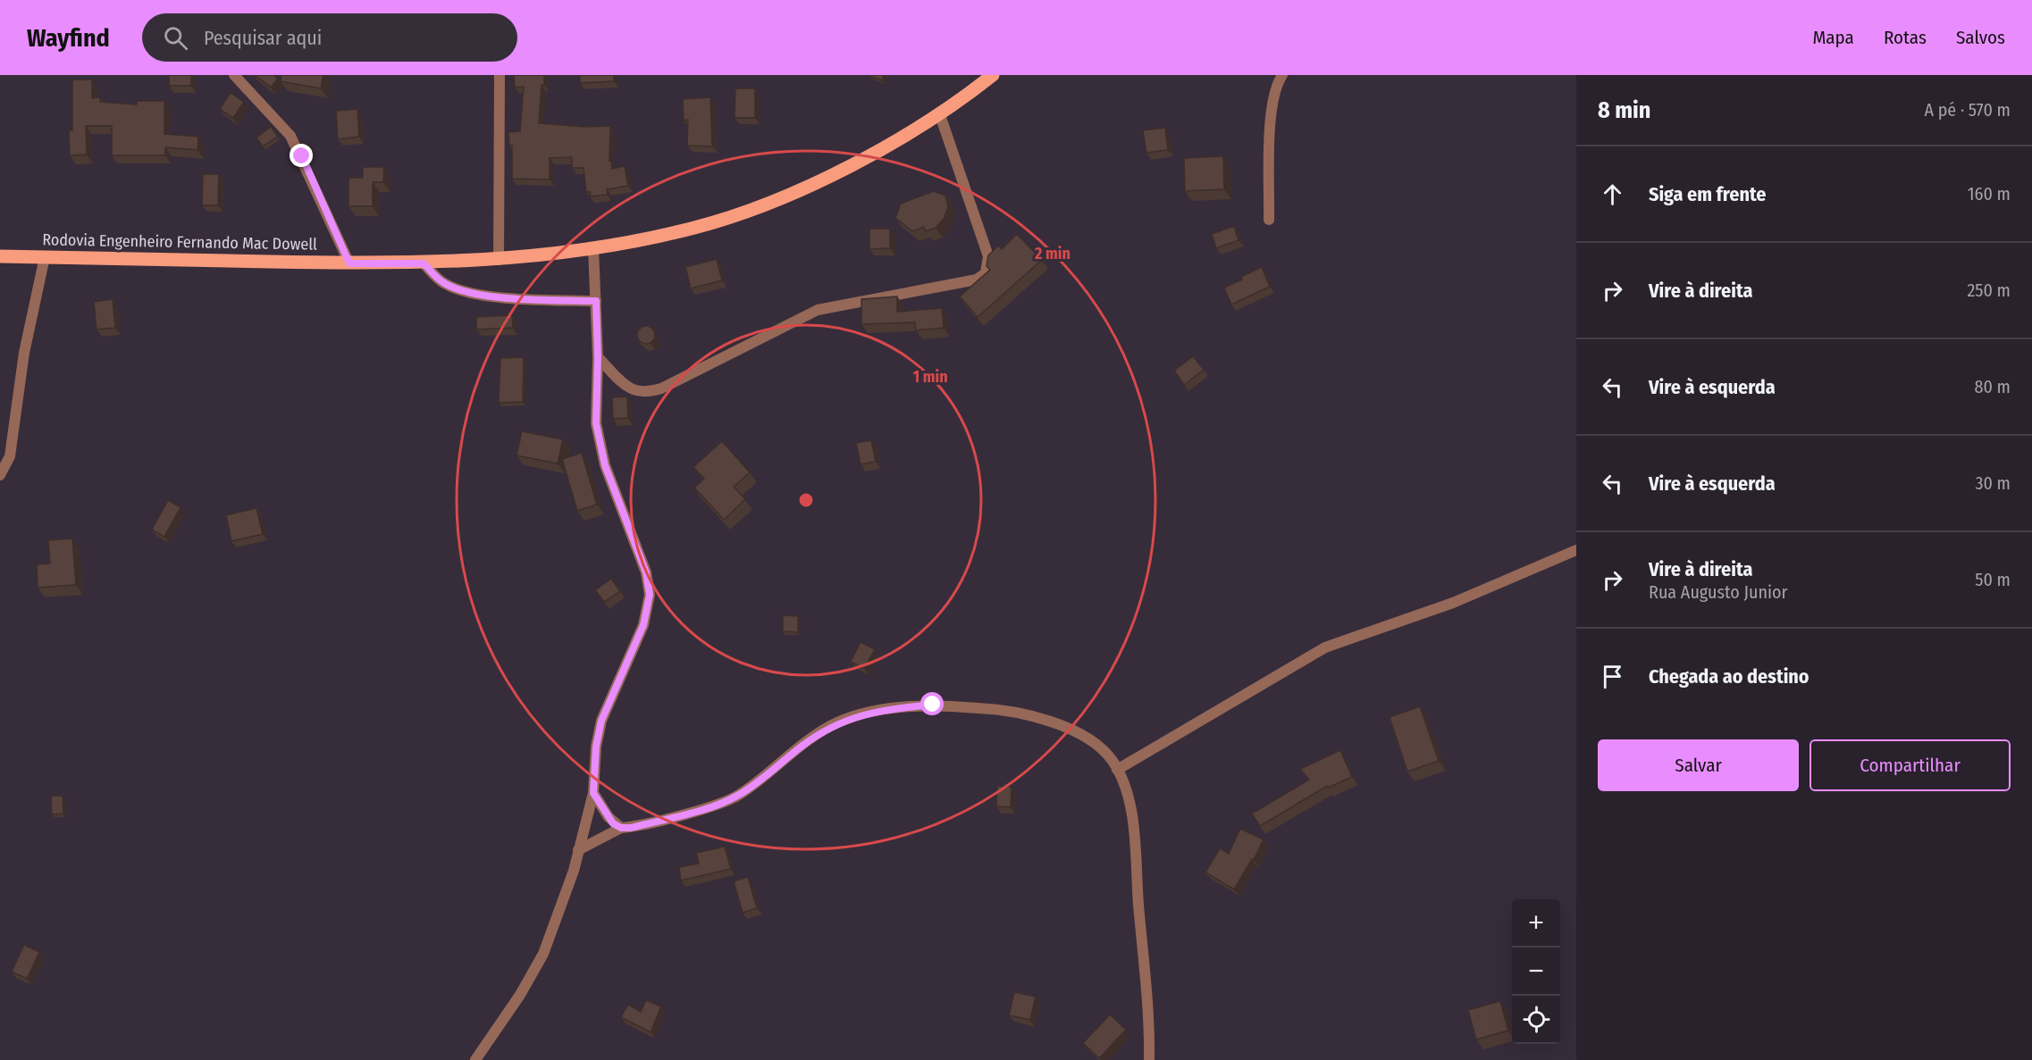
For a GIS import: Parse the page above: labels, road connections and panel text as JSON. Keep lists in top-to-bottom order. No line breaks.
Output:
{"streets":{"main road":["Rodovia Engenheiro Fernando Mac Dowell"]},"page":{"header":"Wayfind","search":"Pesquisar aqui","nav":["Mapa","Rotas","Salvos"],"heading":["8 min","A pé · 570 m"],"list":[["Siga em frente","160 m"],["Vire à direita","250 m"],["Vire à esquerda","80 m"],["Vire à esquerda","30 m"],["Vire à direita","Rua Augusto Junior","50 m"],"Chegada ao destino"],"buttons":["Salvar","Compartilhar"],"map_buttons":["+","−"]},"rings":["2 min","1 min"]}
